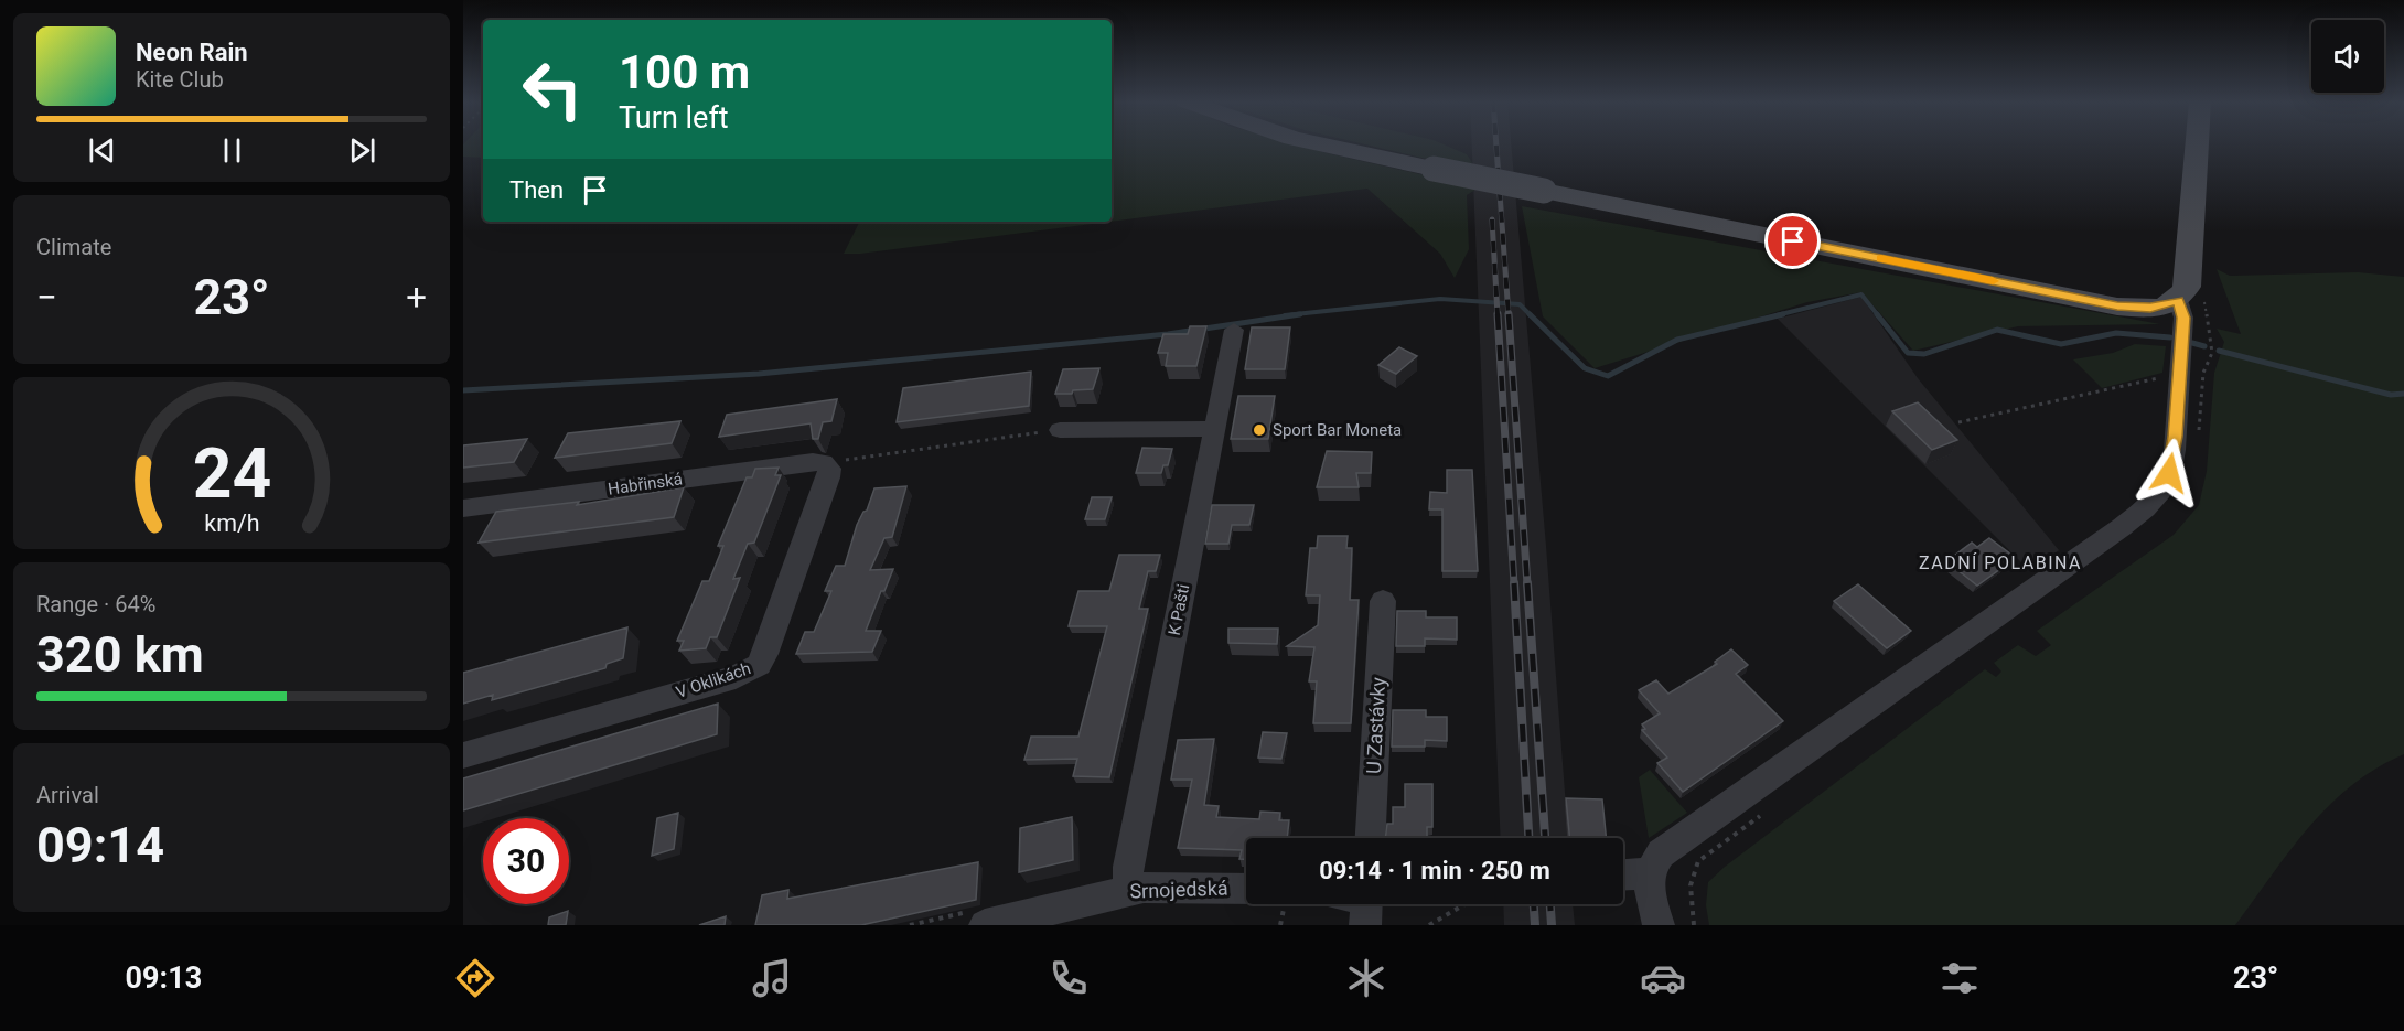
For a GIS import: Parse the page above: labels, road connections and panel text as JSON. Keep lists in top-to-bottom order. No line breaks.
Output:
{"streets":{"street":["Habřinská","K Pašti","V Oklikách","U Zastávky","Srnojedská"]},"crossings":[["Habřinská","V Oklikách"],["K Pašti","Srnojedská"]],"districts":["ZADNÍ POLABINA"],"places":["Sport Bar Moneta"],"page":{"turn":["100 m","Turn left"],"song":["Neon Rain","Kite Club"],"then":"Then","tile":["Climate",["Range · 64%","320 km"],["Arrival","09:14"]],"heat":["−","23°","+"],"limit":"30","trip":"09:14 · 1 min · 250 m","tabs":["09:13","23°"],"gauge":["24","km/h"]}}
